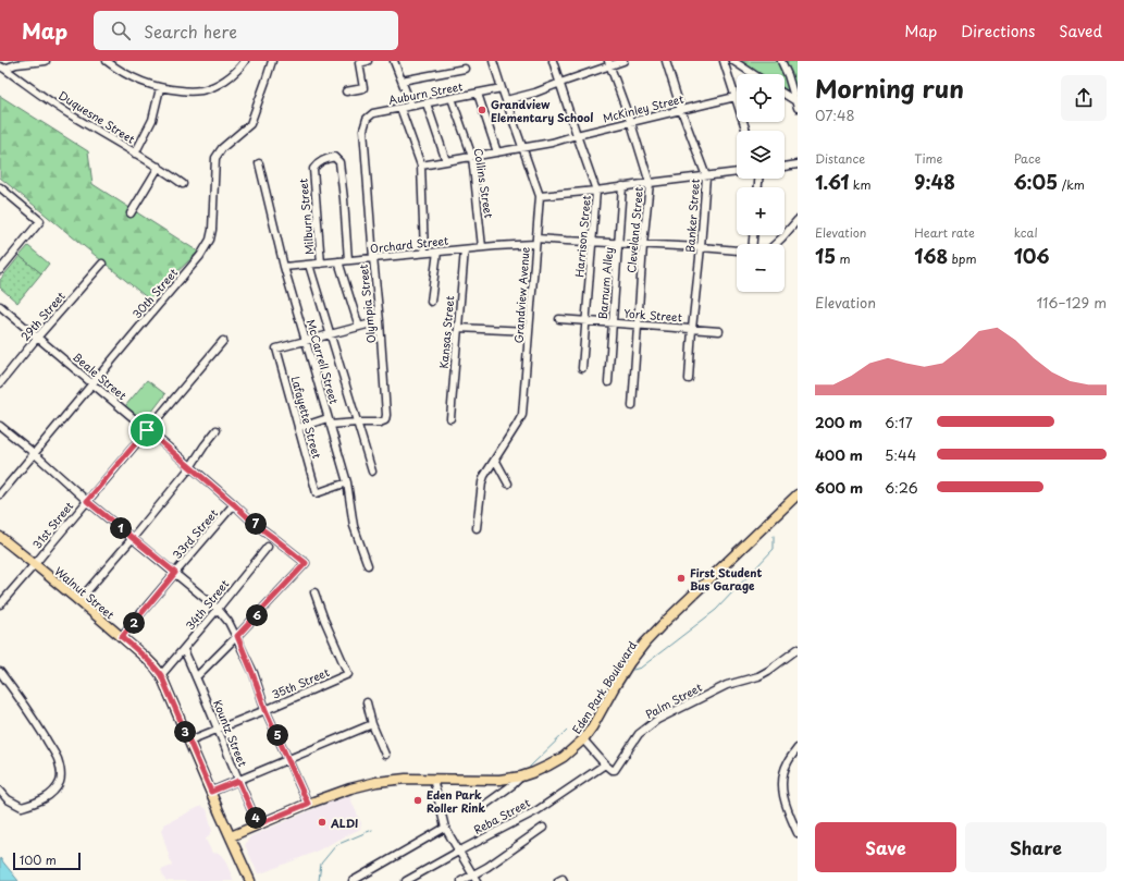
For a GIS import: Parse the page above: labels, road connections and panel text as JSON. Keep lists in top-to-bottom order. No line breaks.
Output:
{"streets":{"main road":["Walnut Street","Eden Park Boulevard"],"street":["Auburn Street","McKinley Street","Duquesne Street","Collins Street","Banker Street","Milburn Street","Cleveland Street","Harrison Street","Orchard Street","Barnum Alley","30th Street","Grandview Avenue","Olympia Street","York Street","29th Street","Kansas Street","McCarrell Street","Beale Street","Lafayette Street","31st Street","33rd Street","34th Street","35th Street","Palm Street","Kountz Street","Reba Street"]},"crossings":[["Auburn Street","Collins Street"],["Auburn Street","Grandview Avenue"],["Auburn Street","Olympia Street"],["McKinley Street","Collins Street"],["McKinley Street","Banker Street"],["McKinley Street","Cleveland Street"],["McKinley Street","Harrison Street"],["McKinley Street","Grandview Avenue"],["Collins Street","Orchard Street"],["Banker Street","Orchard Street"],["Banker Street","York Street"],["Milburn Street","Orchard Street"],["Milburn Street","Olympia Street"],["Cleveland Street","Orchard Street"],["Cleveland Street","York Street"],["Harrison Street","Orchard Street"],["Harrison Street","York Street"],["Orchard Street","Barnum Alley"],["Orchard Street","Grandview Avenue"],["Orchard Street","Olympia Street"],["Orchard Street","Kansas Street"],["Orchard Street","McCarrell Street"],["Barnum Alley","York Street"],["30th Street","Beale Street"],["Olympia Street","McCarrell Street"],["Olympia Street","Lafayette Street"],["29th Street","Beale Street"],["McCarrell Street","Lafayette Street"],["Beale Street","31st Street"],["Beale Street","33rd Street"],["31st Street","Walnut Street"],["33rd Street","Walnut Street"],["Walnut Street","34th Street"],["Walnut Street","35th Street"],["Walnut Street","Eden Park Boulevard"],["34th Street","Kountz Street"],["35th Street","Kountz Street"],["Eden Park Boulevard","Kountz Street"],["Palm Street","Reba Street"]],"places":["Grandview Elementary School","First Student Bus Garage","Eden Park Roller Rink","ALDI"],"scale_bar":"100 m","page":{"header":"Map","search":"Search here","nav":["Map","Directions","Saved"],"heading":["Morning run","07:48"],"map_buttons":["+","−"],"stats":[["Distance","1.61 km"],["Time","9:48"],["Pace","6:05 /km"],["Elevation","15 m"],["Heart rate","168 bpm"],["kcal","106"]],"chart":["Elevation","116–129 m"],"list":[{"name":"200 m","note":"6:17"},{"name":"400 m","note":"5:44"},{"name":"600 m","note":"6:26"}],"pins":["7","1","6","2","3","5","4"],"buttons":["Save","Share"],"scale":"100 m"}}
